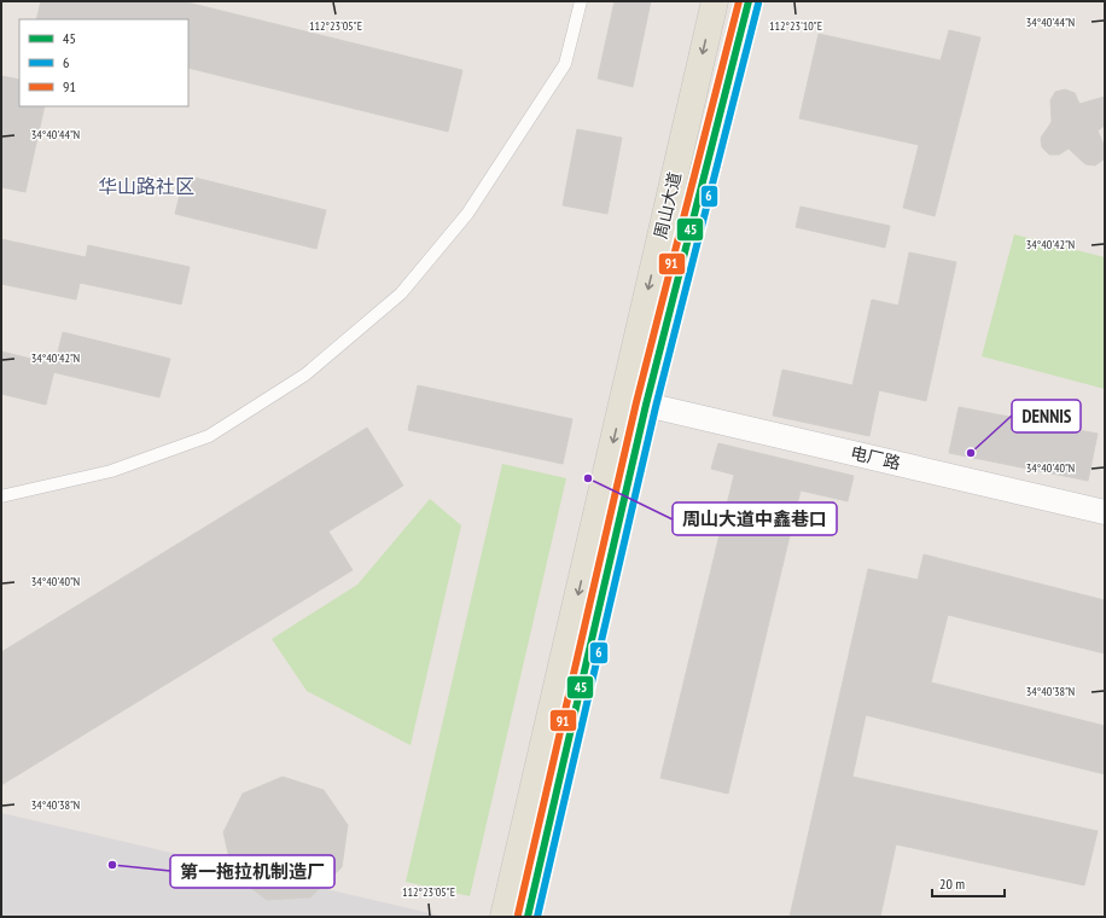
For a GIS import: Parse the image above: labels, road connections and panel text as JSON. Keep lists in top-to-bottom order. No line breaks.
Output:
{"streets":{"main road":["周山大道"],"street":["电厂路"]},"crossings":[["周山大道","电厂路"]],"districts":["华山路社区"],"places":["DENNIS","周山大道中鑫巷口","第一拖拉机制造厂"],"lines":["transit line 45","transit line 91","transit line 6"],"legend":["45","6","91"],"scale_bar":"20 m","coordinates":["34°40'44\"N","112°23'05\"E","112°23'10\"E","34°40'42\"N","34°40'40\"N","34°40'38\"N"]}
